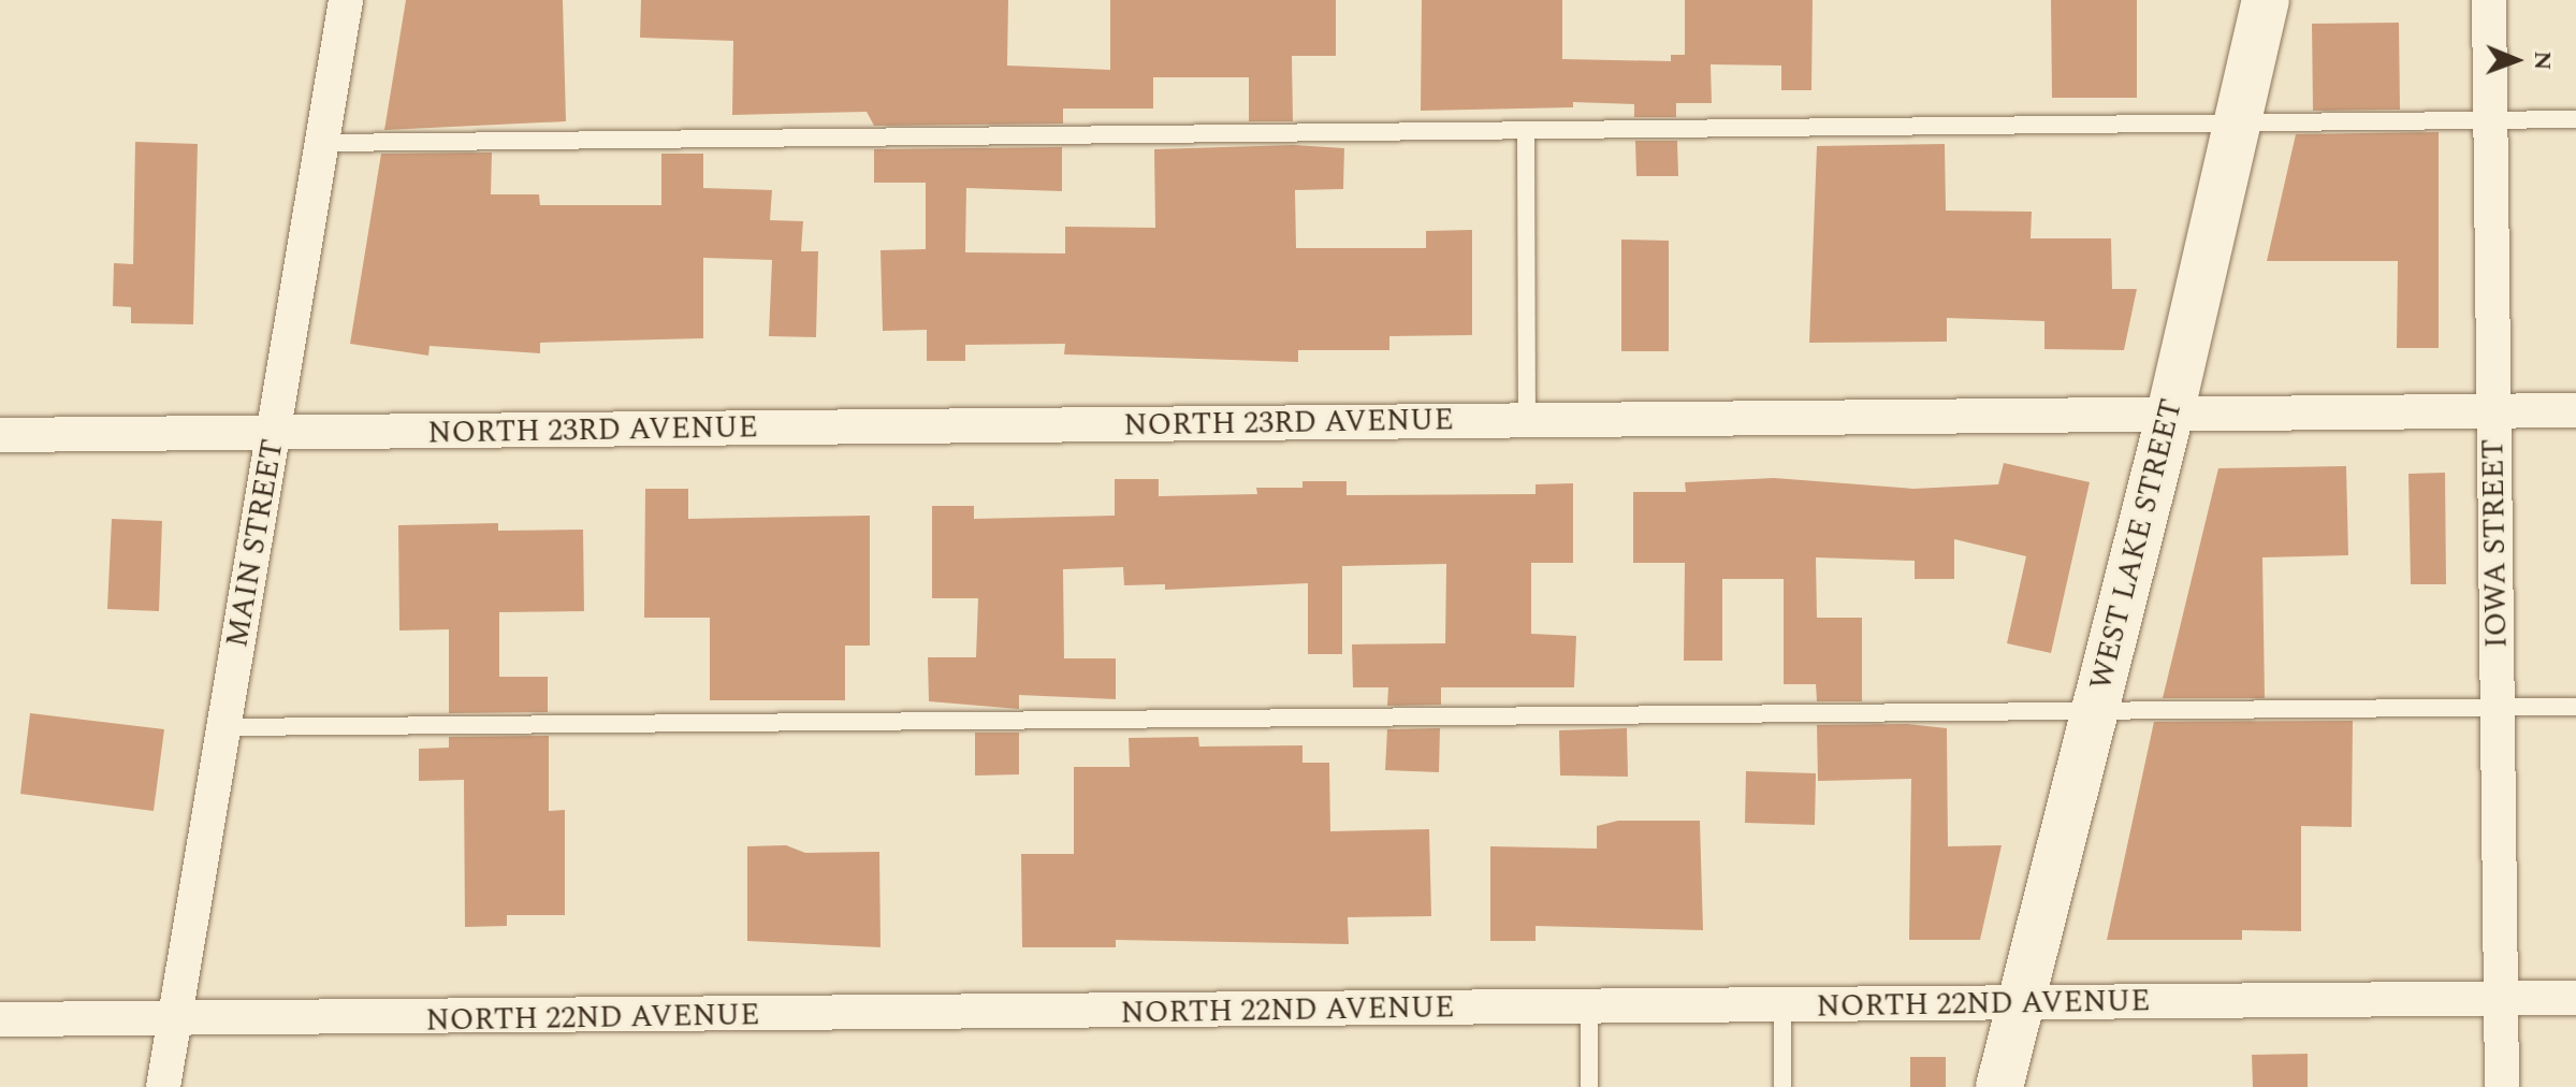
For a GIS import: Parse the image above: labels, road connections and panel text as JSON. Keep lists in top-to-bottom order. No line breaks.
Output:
{"streets":{"main road":["WEST LAKE STREET"],"street":["NORTH 23RD AVENUE","MAIN STREET","IOWA STREET","NORTH 22ND AVENUE"]},"crossings":[["NORTH 23RD AVENUE","MAIN STREET"],["NORTH 23RD AVENUE","IOWA STREET"],["NORTH 23RD AVENUE","WEST LAKE STREET"],["MAIN STREET","NORTH 22ND AVENUE"],["IOWA STREET","NORTH 22ND AVENUE"],["WEST LAKE STREET","NORTH 22ND AVENUE"]],"north":"right"}
